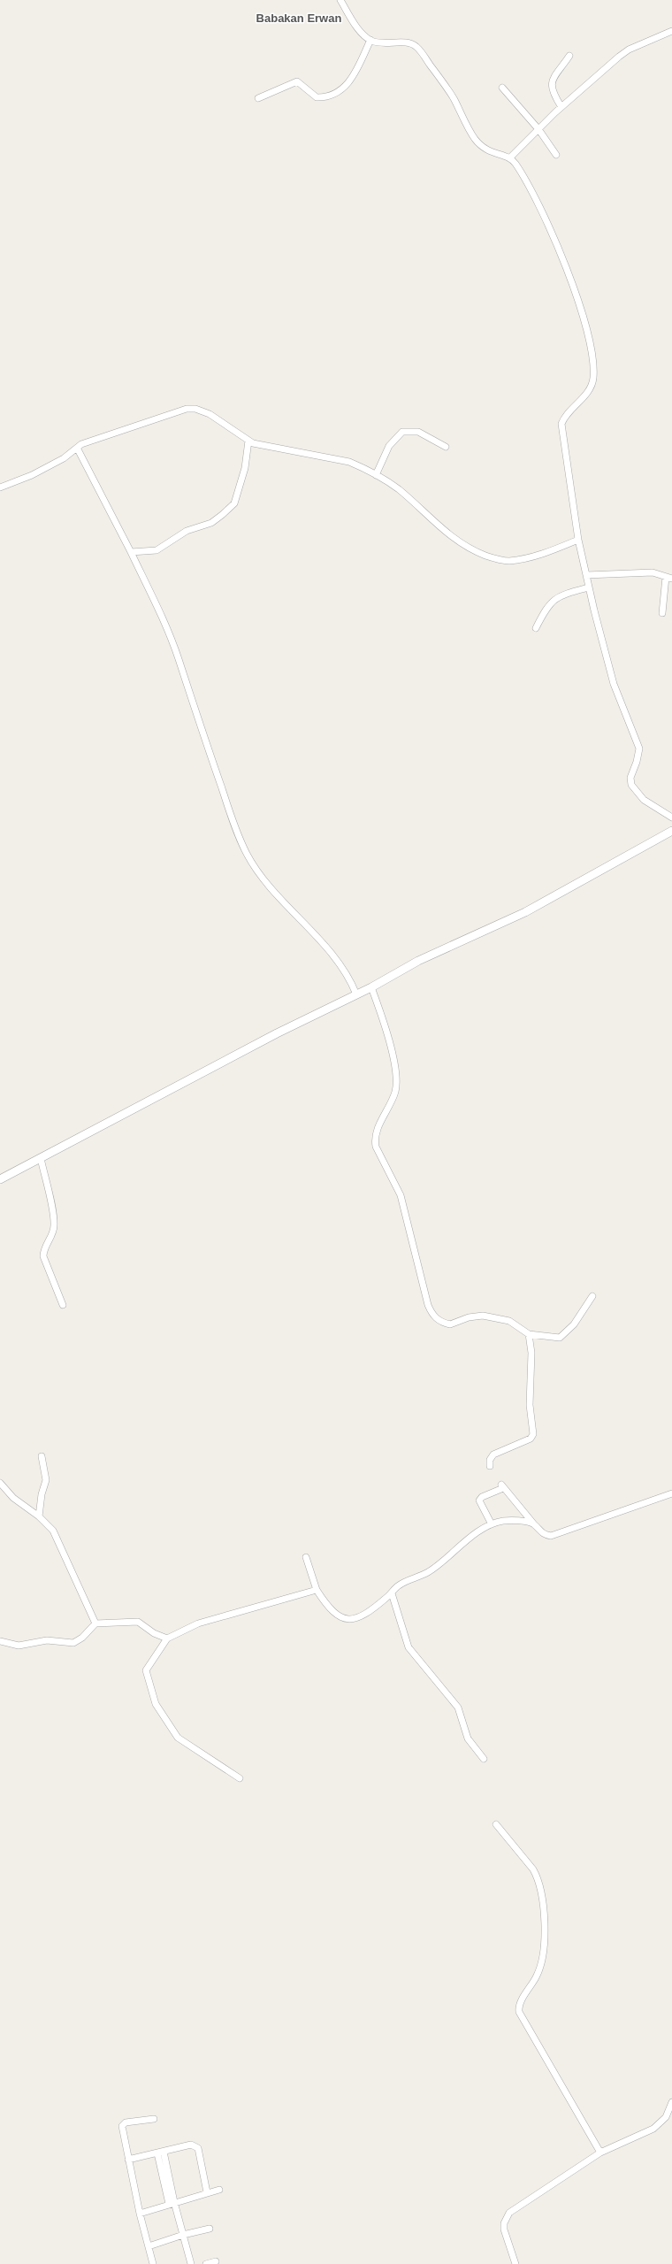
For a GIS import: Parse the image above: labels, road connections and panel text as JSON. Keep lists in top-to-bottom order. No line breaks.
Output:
{"districts":["Babakan Erwan"]}
